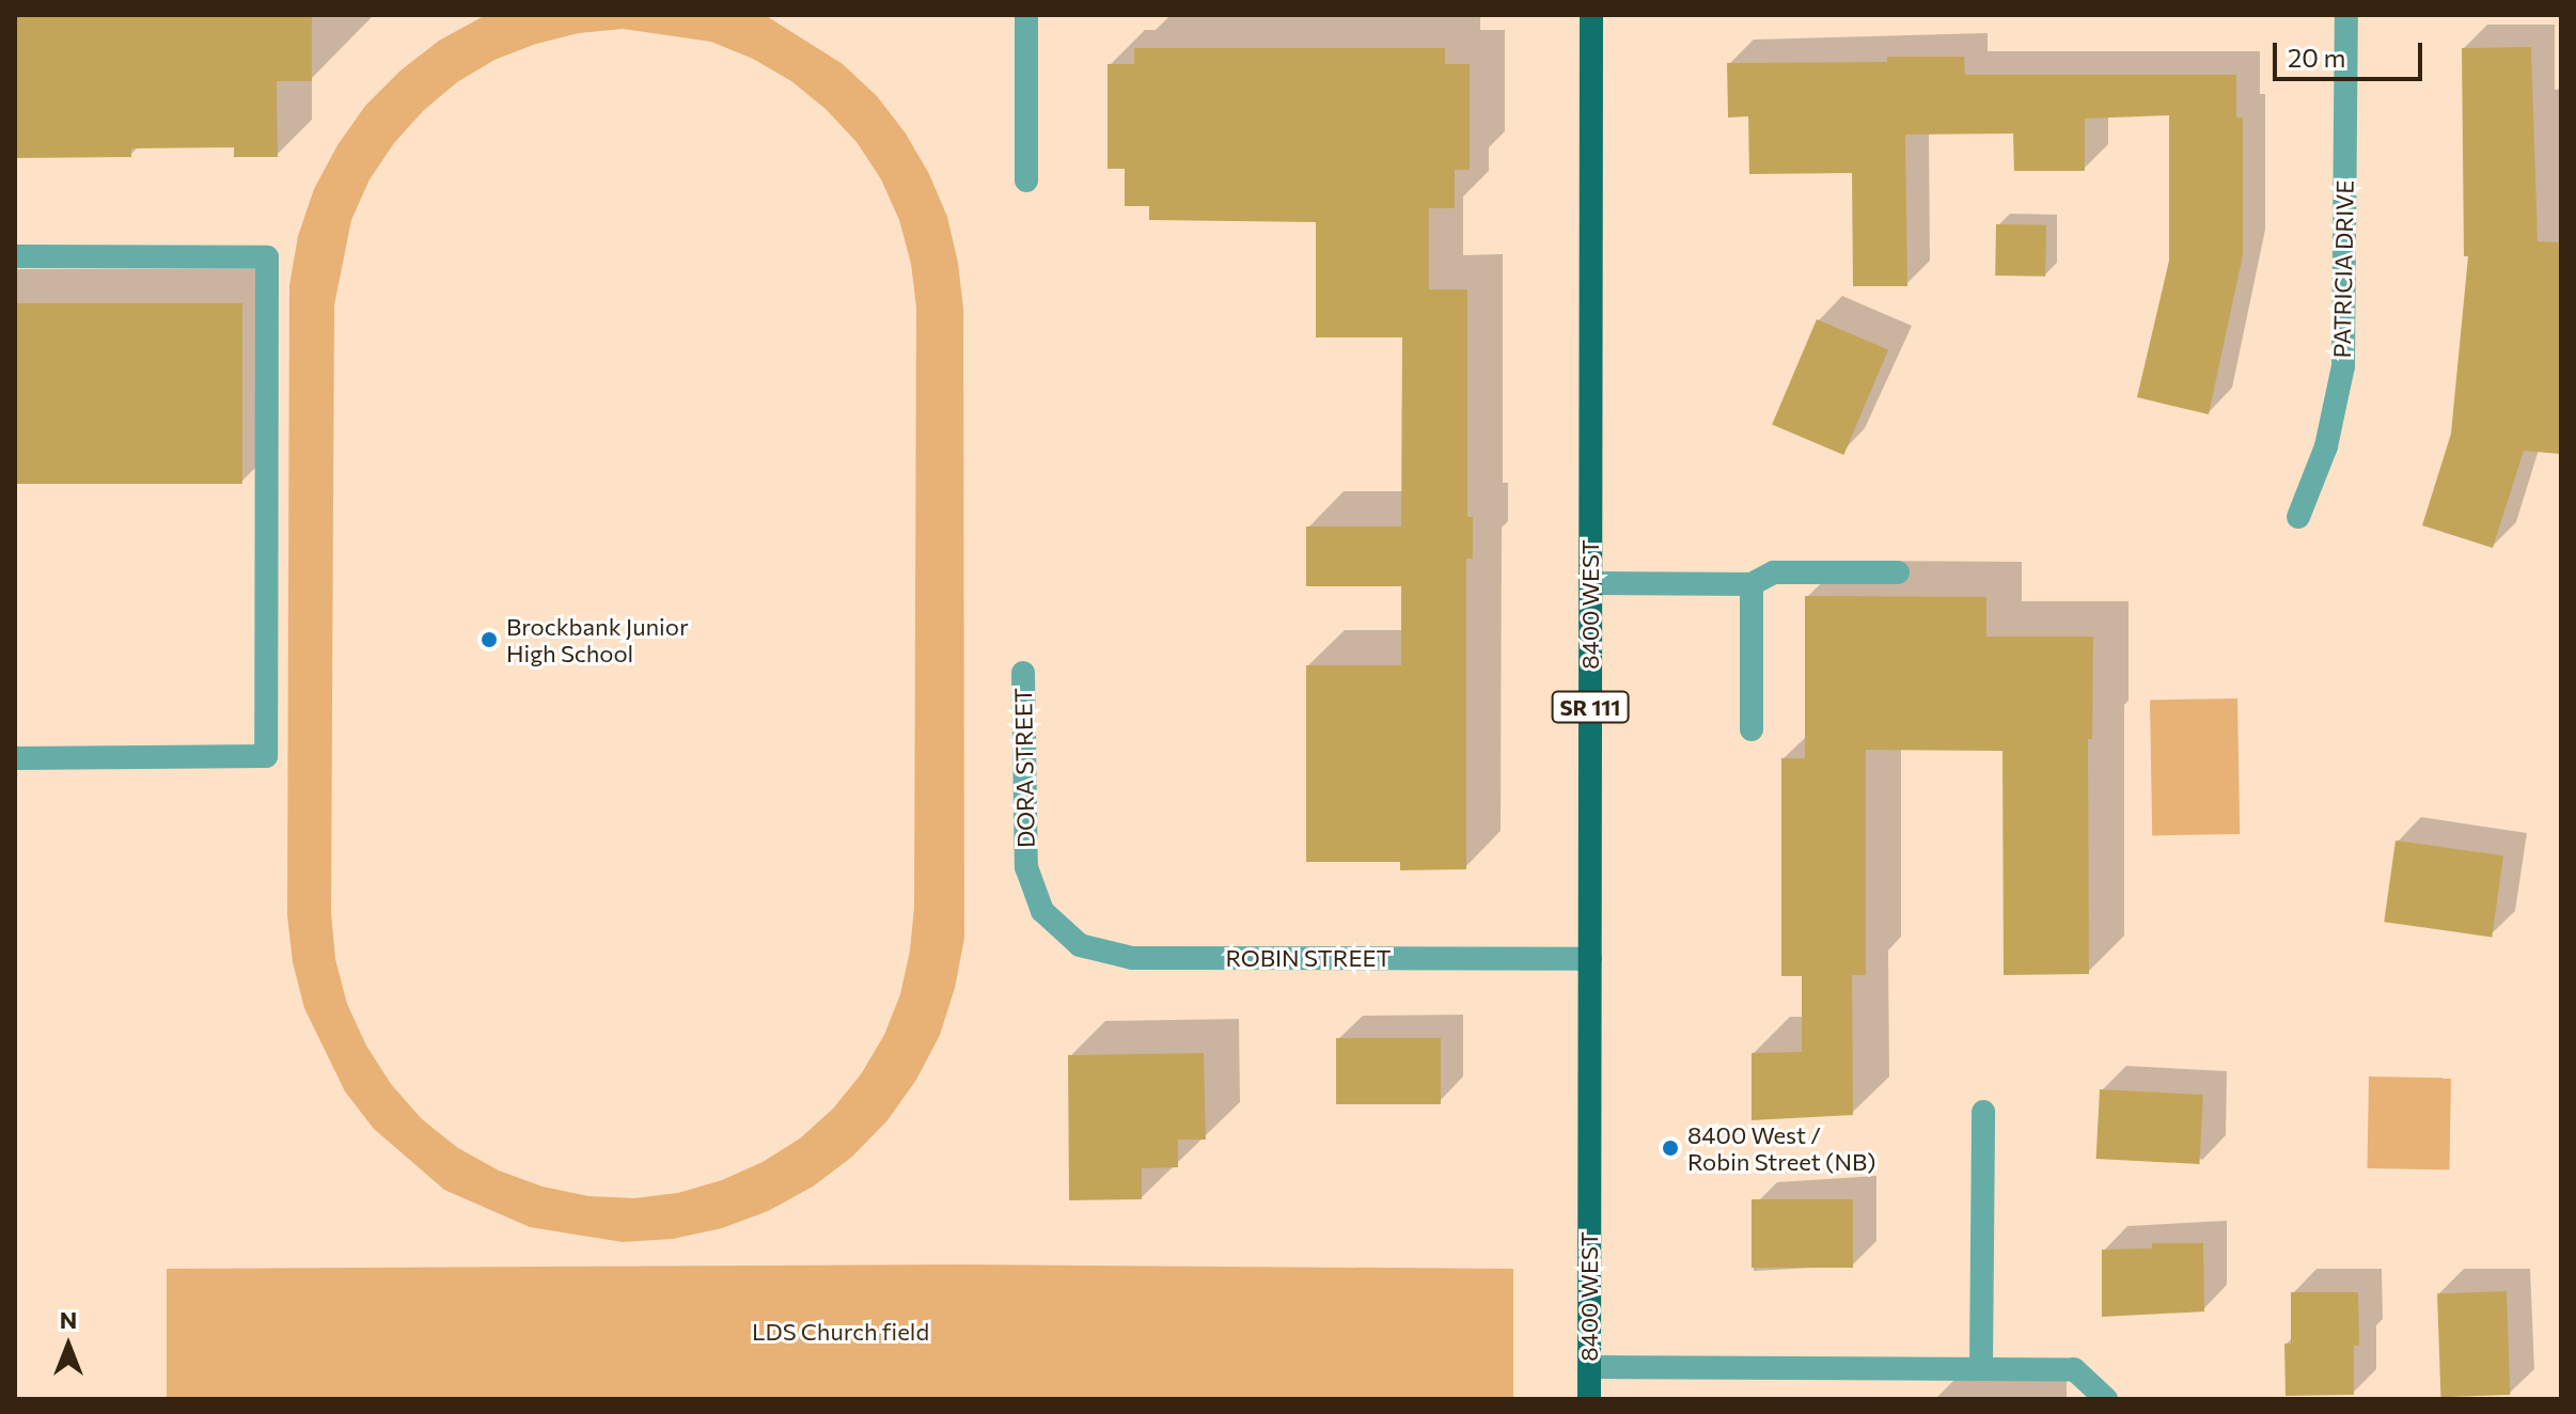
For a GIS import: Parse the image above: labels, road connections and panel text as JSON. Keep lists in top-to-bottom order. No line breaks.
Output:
{"streets":{"main road":["8400 WEST","SR 111"],"street":["PATRICIA DRIVE","DORA STREET","ROBIN STREET"]},"crossings":[["8400 WEST","ROBIN STREET"],["DORA STREET","ROBIN STREET"]],"parks":["LDS Church field"],"places":["Brockbank Junior High School","8400 West / Robin Street (NB)"],"scale_bar":"20 m","north":"top"}
